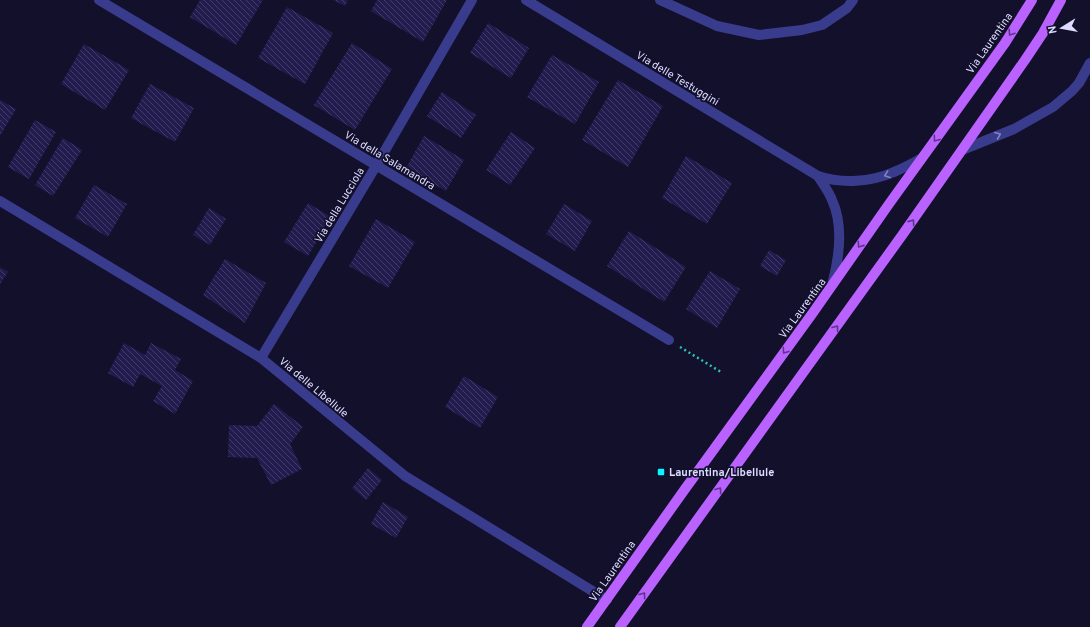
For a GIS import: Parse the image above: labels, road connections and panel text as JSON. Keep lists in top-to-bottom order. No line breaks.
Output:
{"streets":{"main road":["Via Laurentina"],"street":["Via delle Testuggini","Via della Salamandra","Via della Lucciola","Via delle Libellule"]},"crossings":[["Via Laurentina","Via delle Libellule"],["Via della Salamandra","Via della Lucciola"],["Via della Lucciola","Via delle Libellule"]],"places":{"transit":["Laurentina/Libellule"]},"north":"left"}
